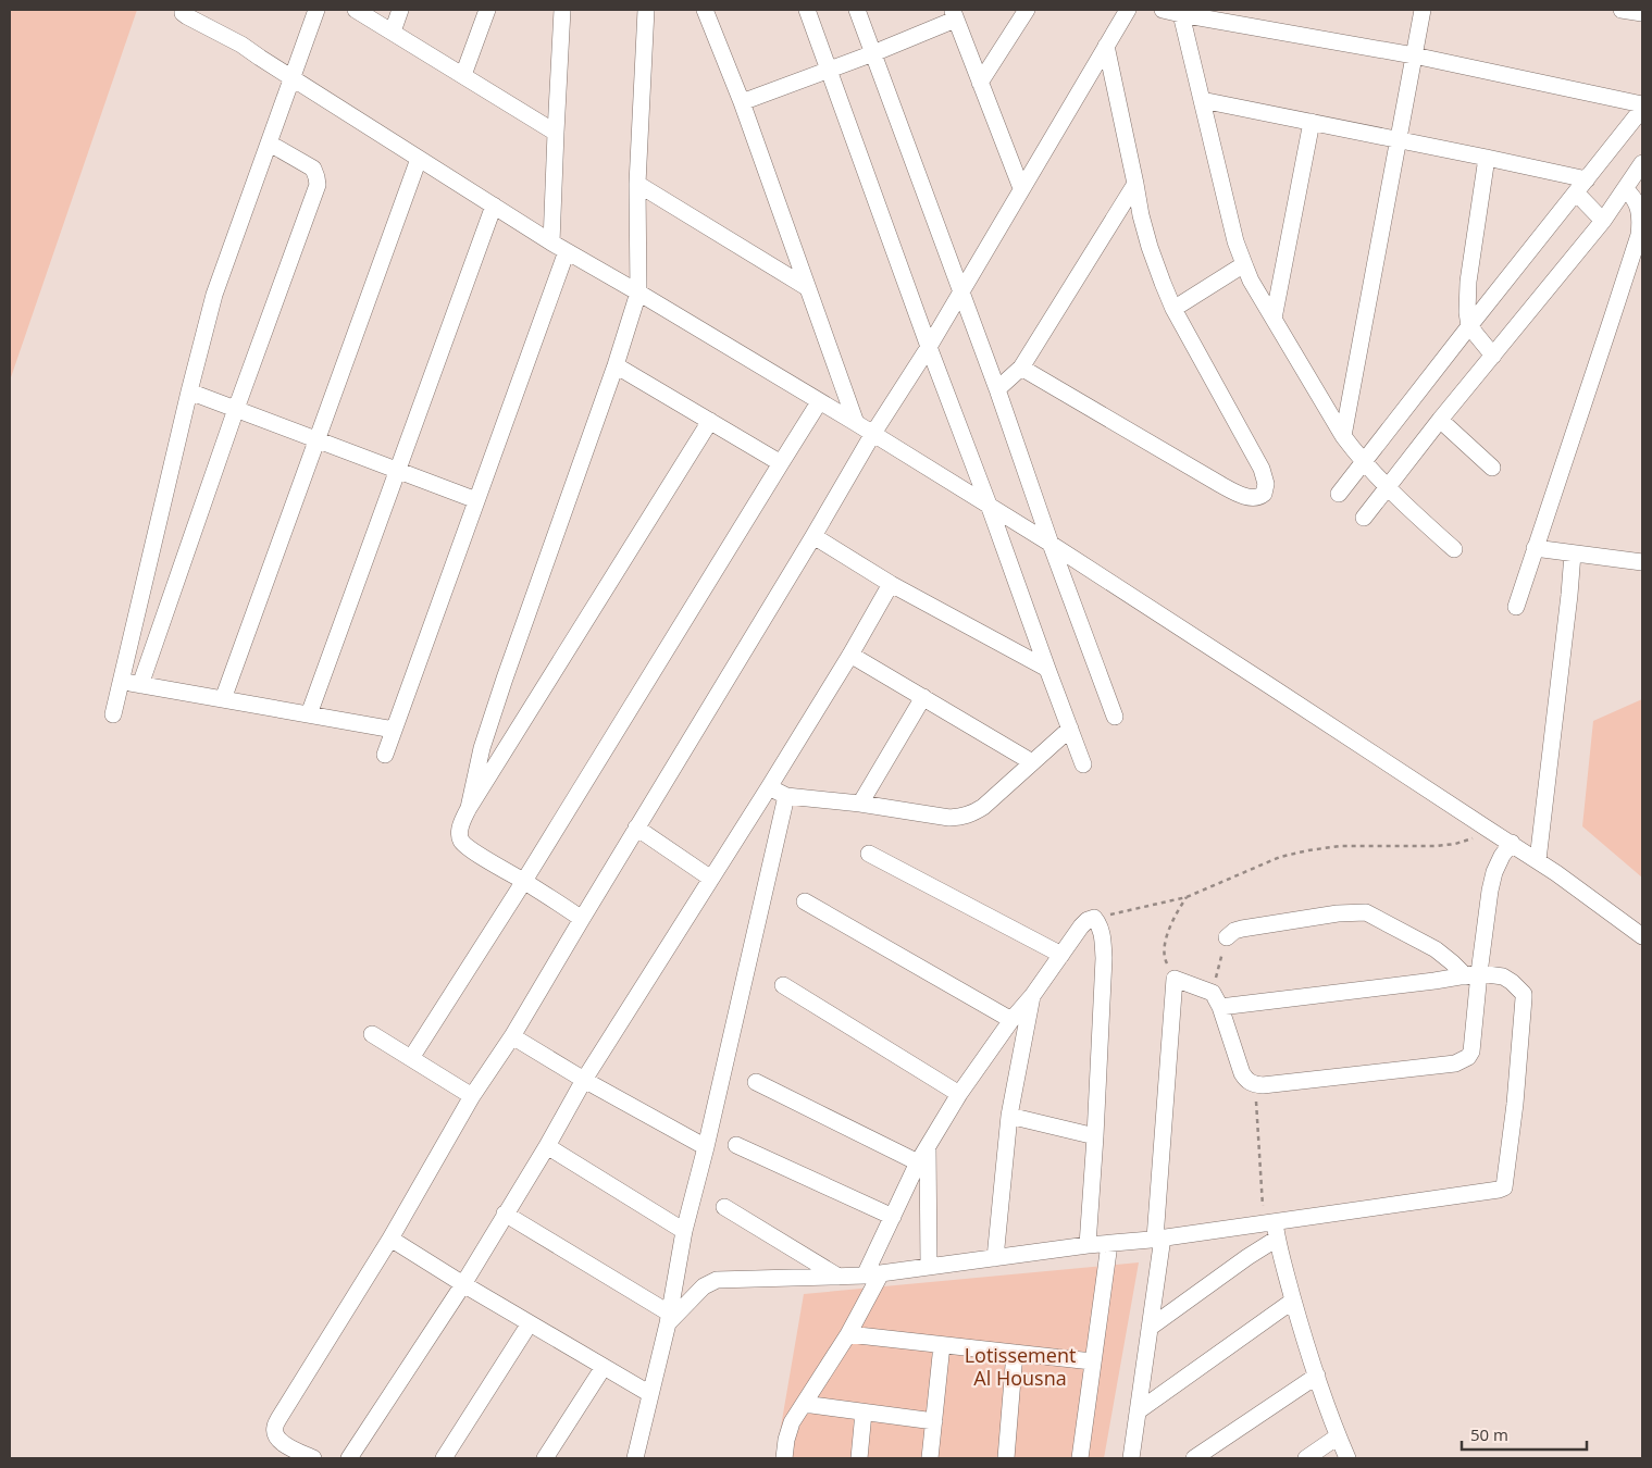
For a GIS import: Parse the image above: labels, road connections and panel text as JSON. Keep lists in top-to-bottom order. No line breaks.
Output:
{"parks":["Lotissement Al Housna"],"scale_bar":"50 m"}
